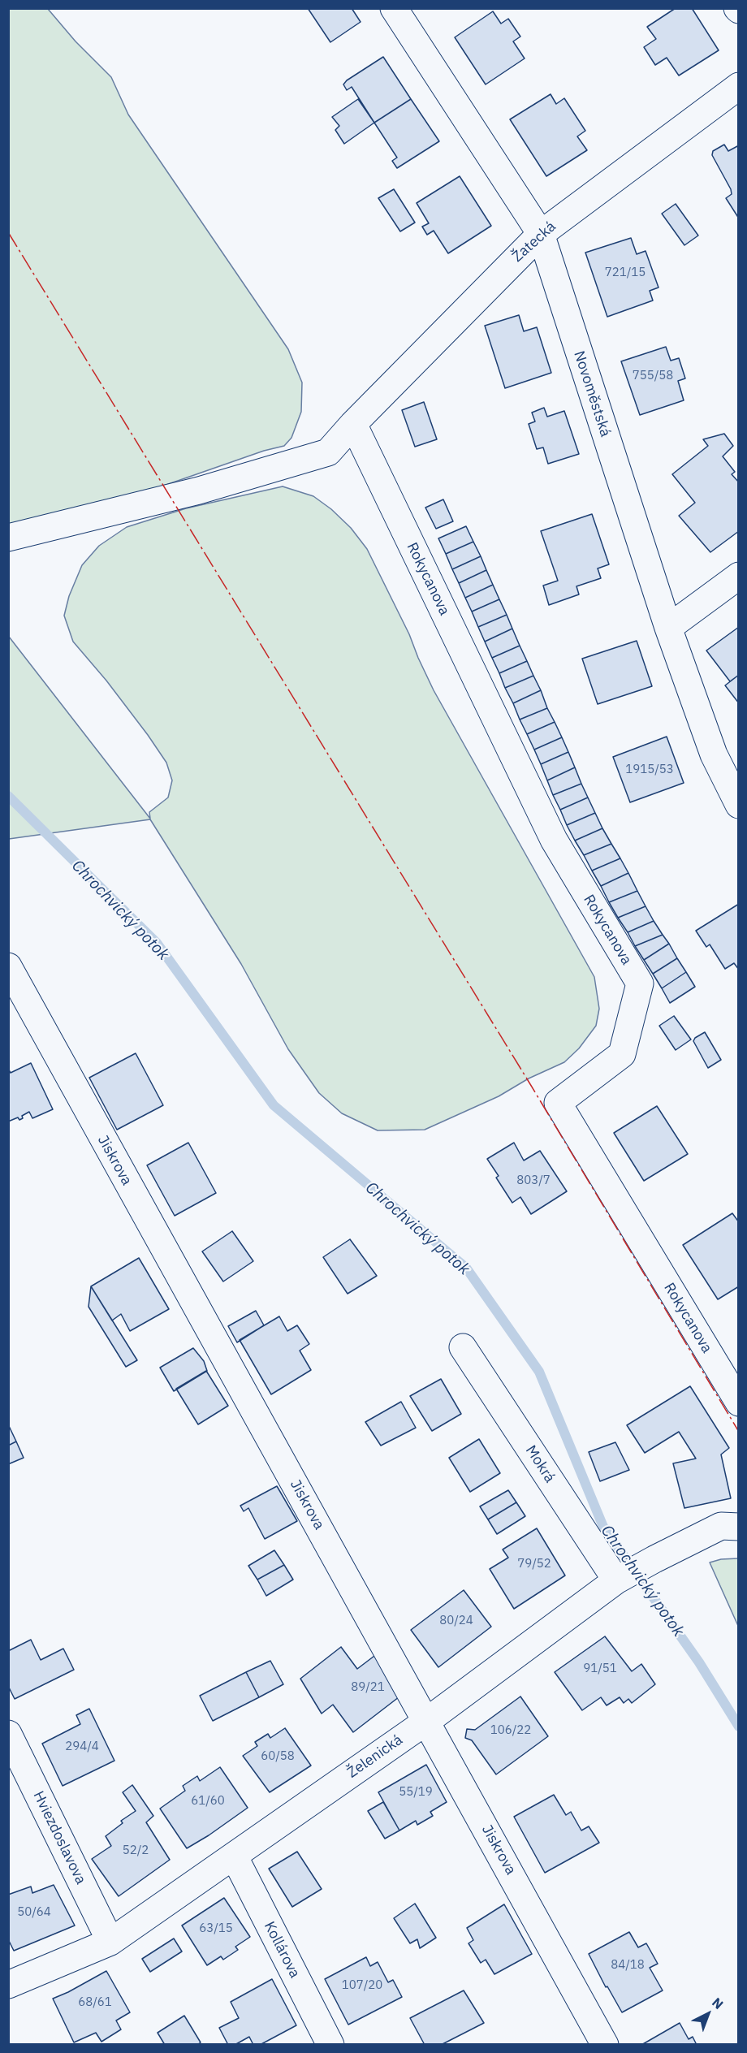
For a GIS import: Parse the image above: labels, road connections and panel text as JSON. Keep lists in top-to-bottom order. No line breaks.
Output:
{"streets":{"street":["Žatecká","Novoměstská","Rokycanova","Jiskrova","Mokrá","Želenická","Hviezdoslavova","Kollárova"]},"crossings":[["Žatecká","Novoměstská"],["Žatecká","Rokycanova"],["Jiskrova","Želenická"],["Mokrá","Želenická"],["Želenická","Hviezdoslavova"],["Želenická","Kollárova"]],"water":["Chrochvický potok"],"house_numbers":["721/15","755/58","1915/53","803/7","79/52","80/24","91/51","89/21","106/22","294/4","60/58","55/19","61/60","52/2","50/64","63/15","84/18","107/20","68/61"],"north":"top right"}
